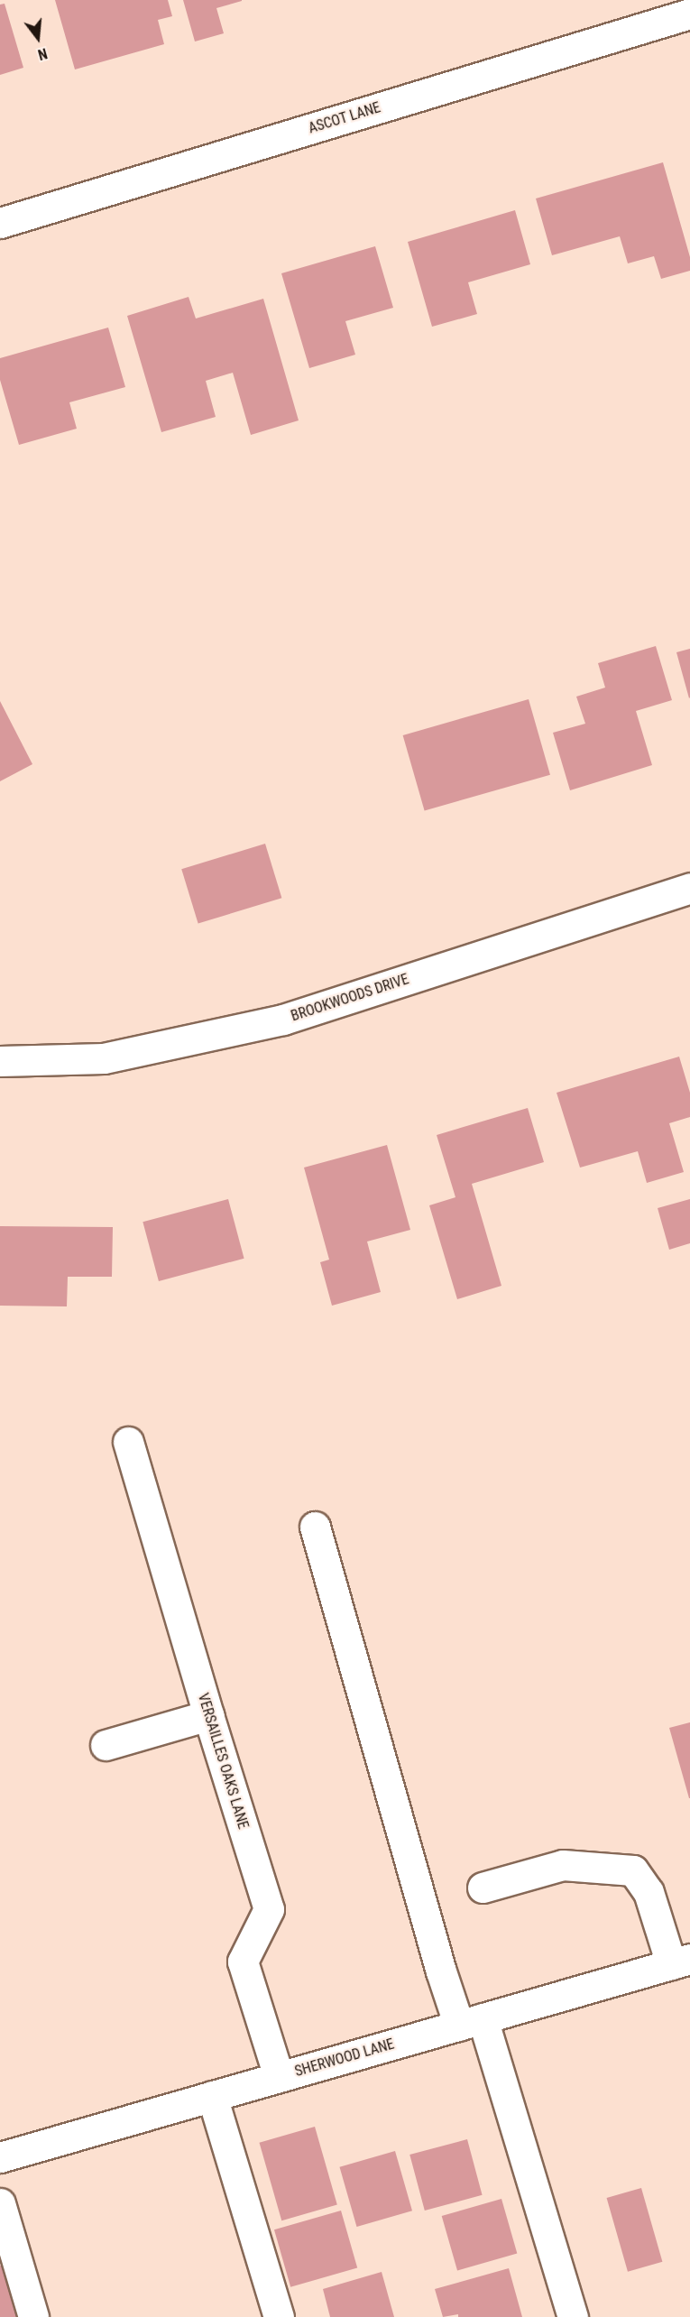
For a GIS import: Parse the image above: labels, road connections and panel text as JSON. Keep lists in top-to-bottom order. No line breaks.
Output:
{"streets":{"street":["ASCOT LANE","BROOKWOODS DRIVE","VERSAILLES OAKS LANE","SHERWOOD LANE"]},"crossings":[["VERSAILLES OAKS LANE","SHERWOOD LANE"]],"north":"bottom"}
